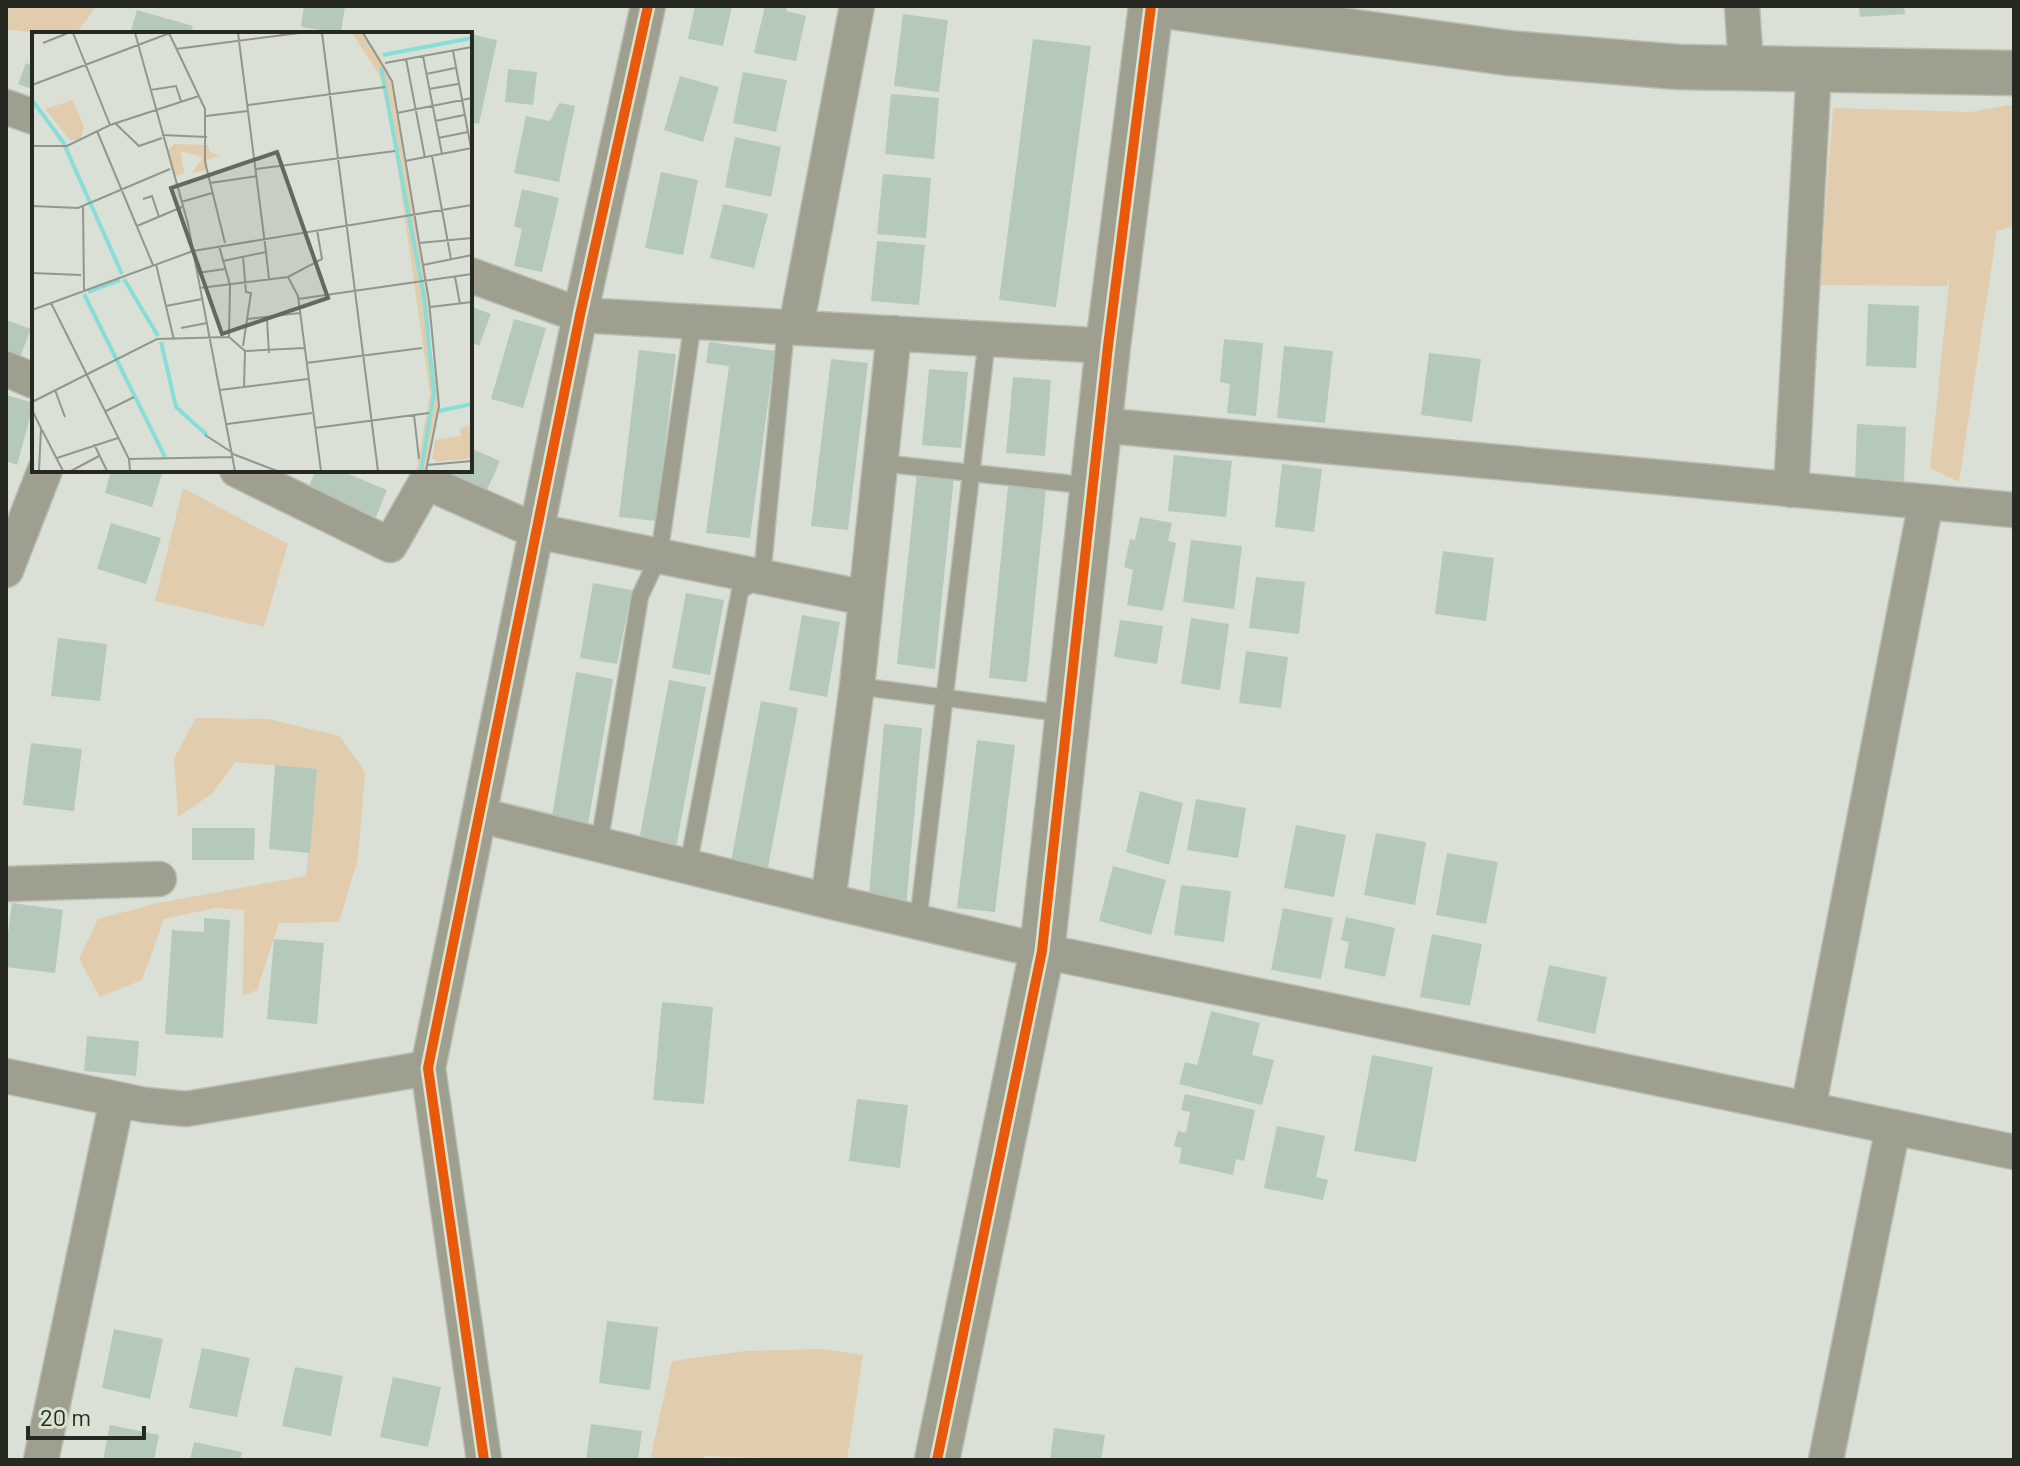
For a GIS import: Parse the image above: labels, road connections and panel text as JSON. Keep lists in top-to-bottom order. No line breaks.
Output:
{"scale_bar":"20 m"}
